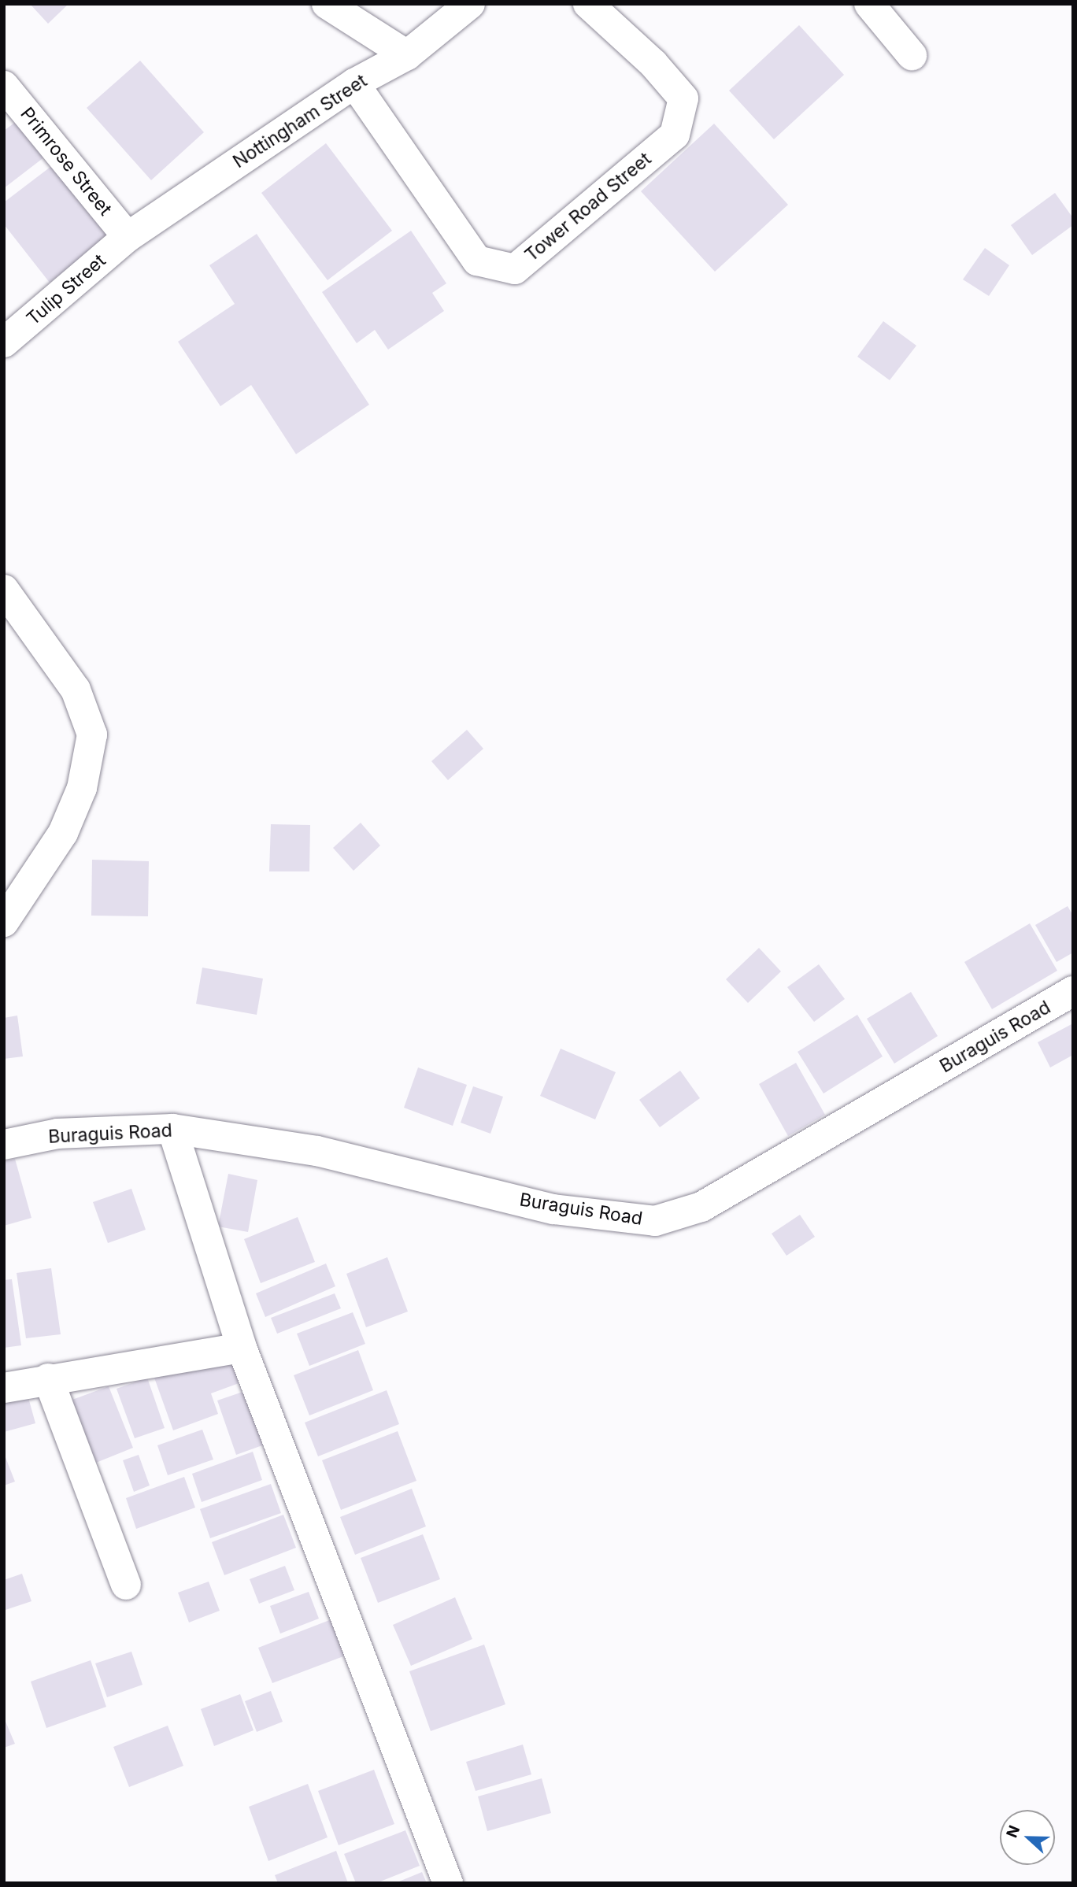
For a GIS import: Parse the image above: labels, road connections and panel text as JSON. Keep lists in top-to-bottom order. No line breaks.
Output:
{"streets":{"street":["Nottingham Street","Primrose Street","Tower Road Street","Tulip Street","Buraguis Road"]},"crossings":[["Nottingham Street","Primrose Street"],["Nottingham Street","Tower Road Street"],["Nottingham Street","Tulip Street"],["Primrose Street","Tulip Street"]],"north":"left"}
